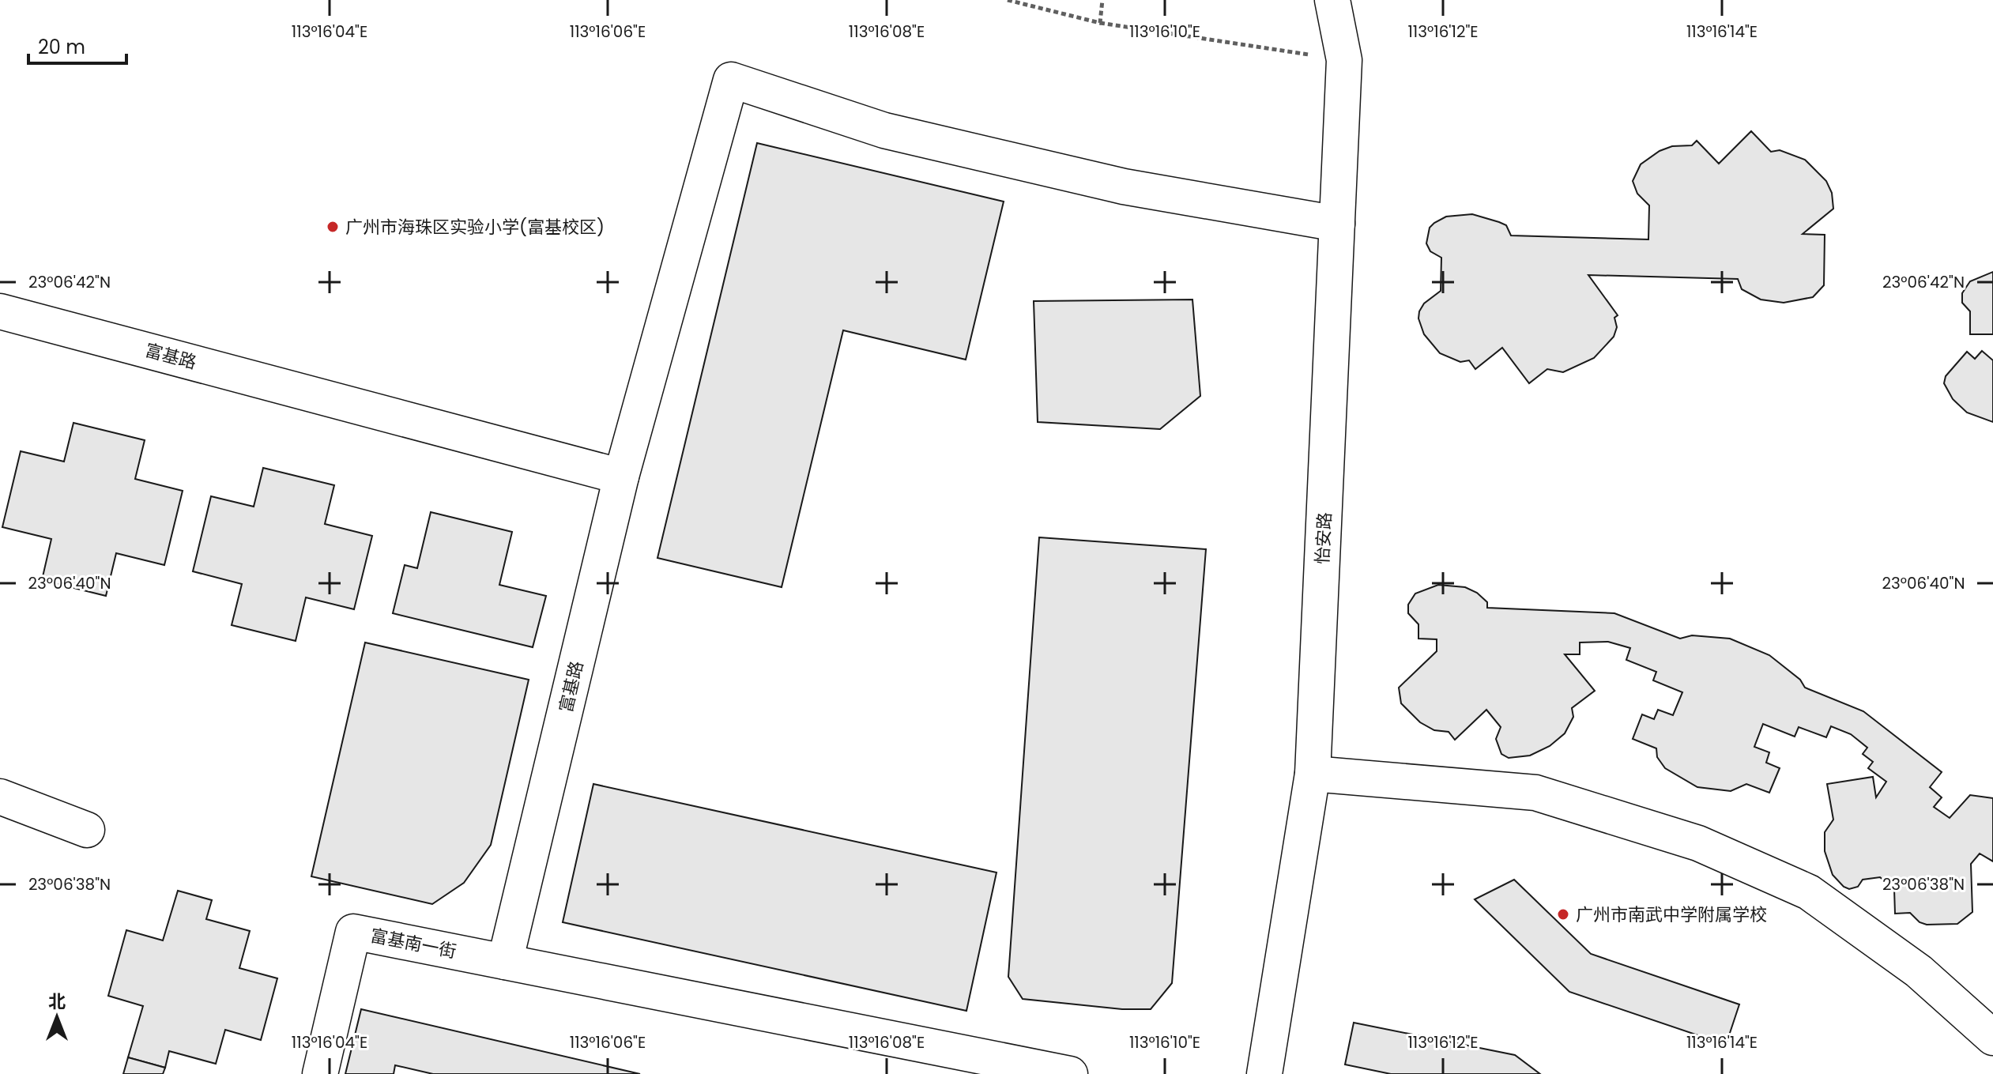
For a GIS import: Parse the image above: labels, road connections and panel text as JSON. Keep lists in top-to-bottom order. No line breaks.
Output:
{"streets":{"street":["富基路","怡安路","富基南一街"]},"crossings":[["富基路","富基南一街"]],"places":["广州市海珠区实验小学(富基校区)","广州市南武中学附属学校"],"scale_bar":"20 m","north":"top","coordinates":["113°16'04\"E","113°16'06\"E","113°16'08\"E","113°16'10\"E","113°16'12\"E","113°16'14\"E","23°06'42\"N","23°06'40\"N","23°06'38\"N"]}
